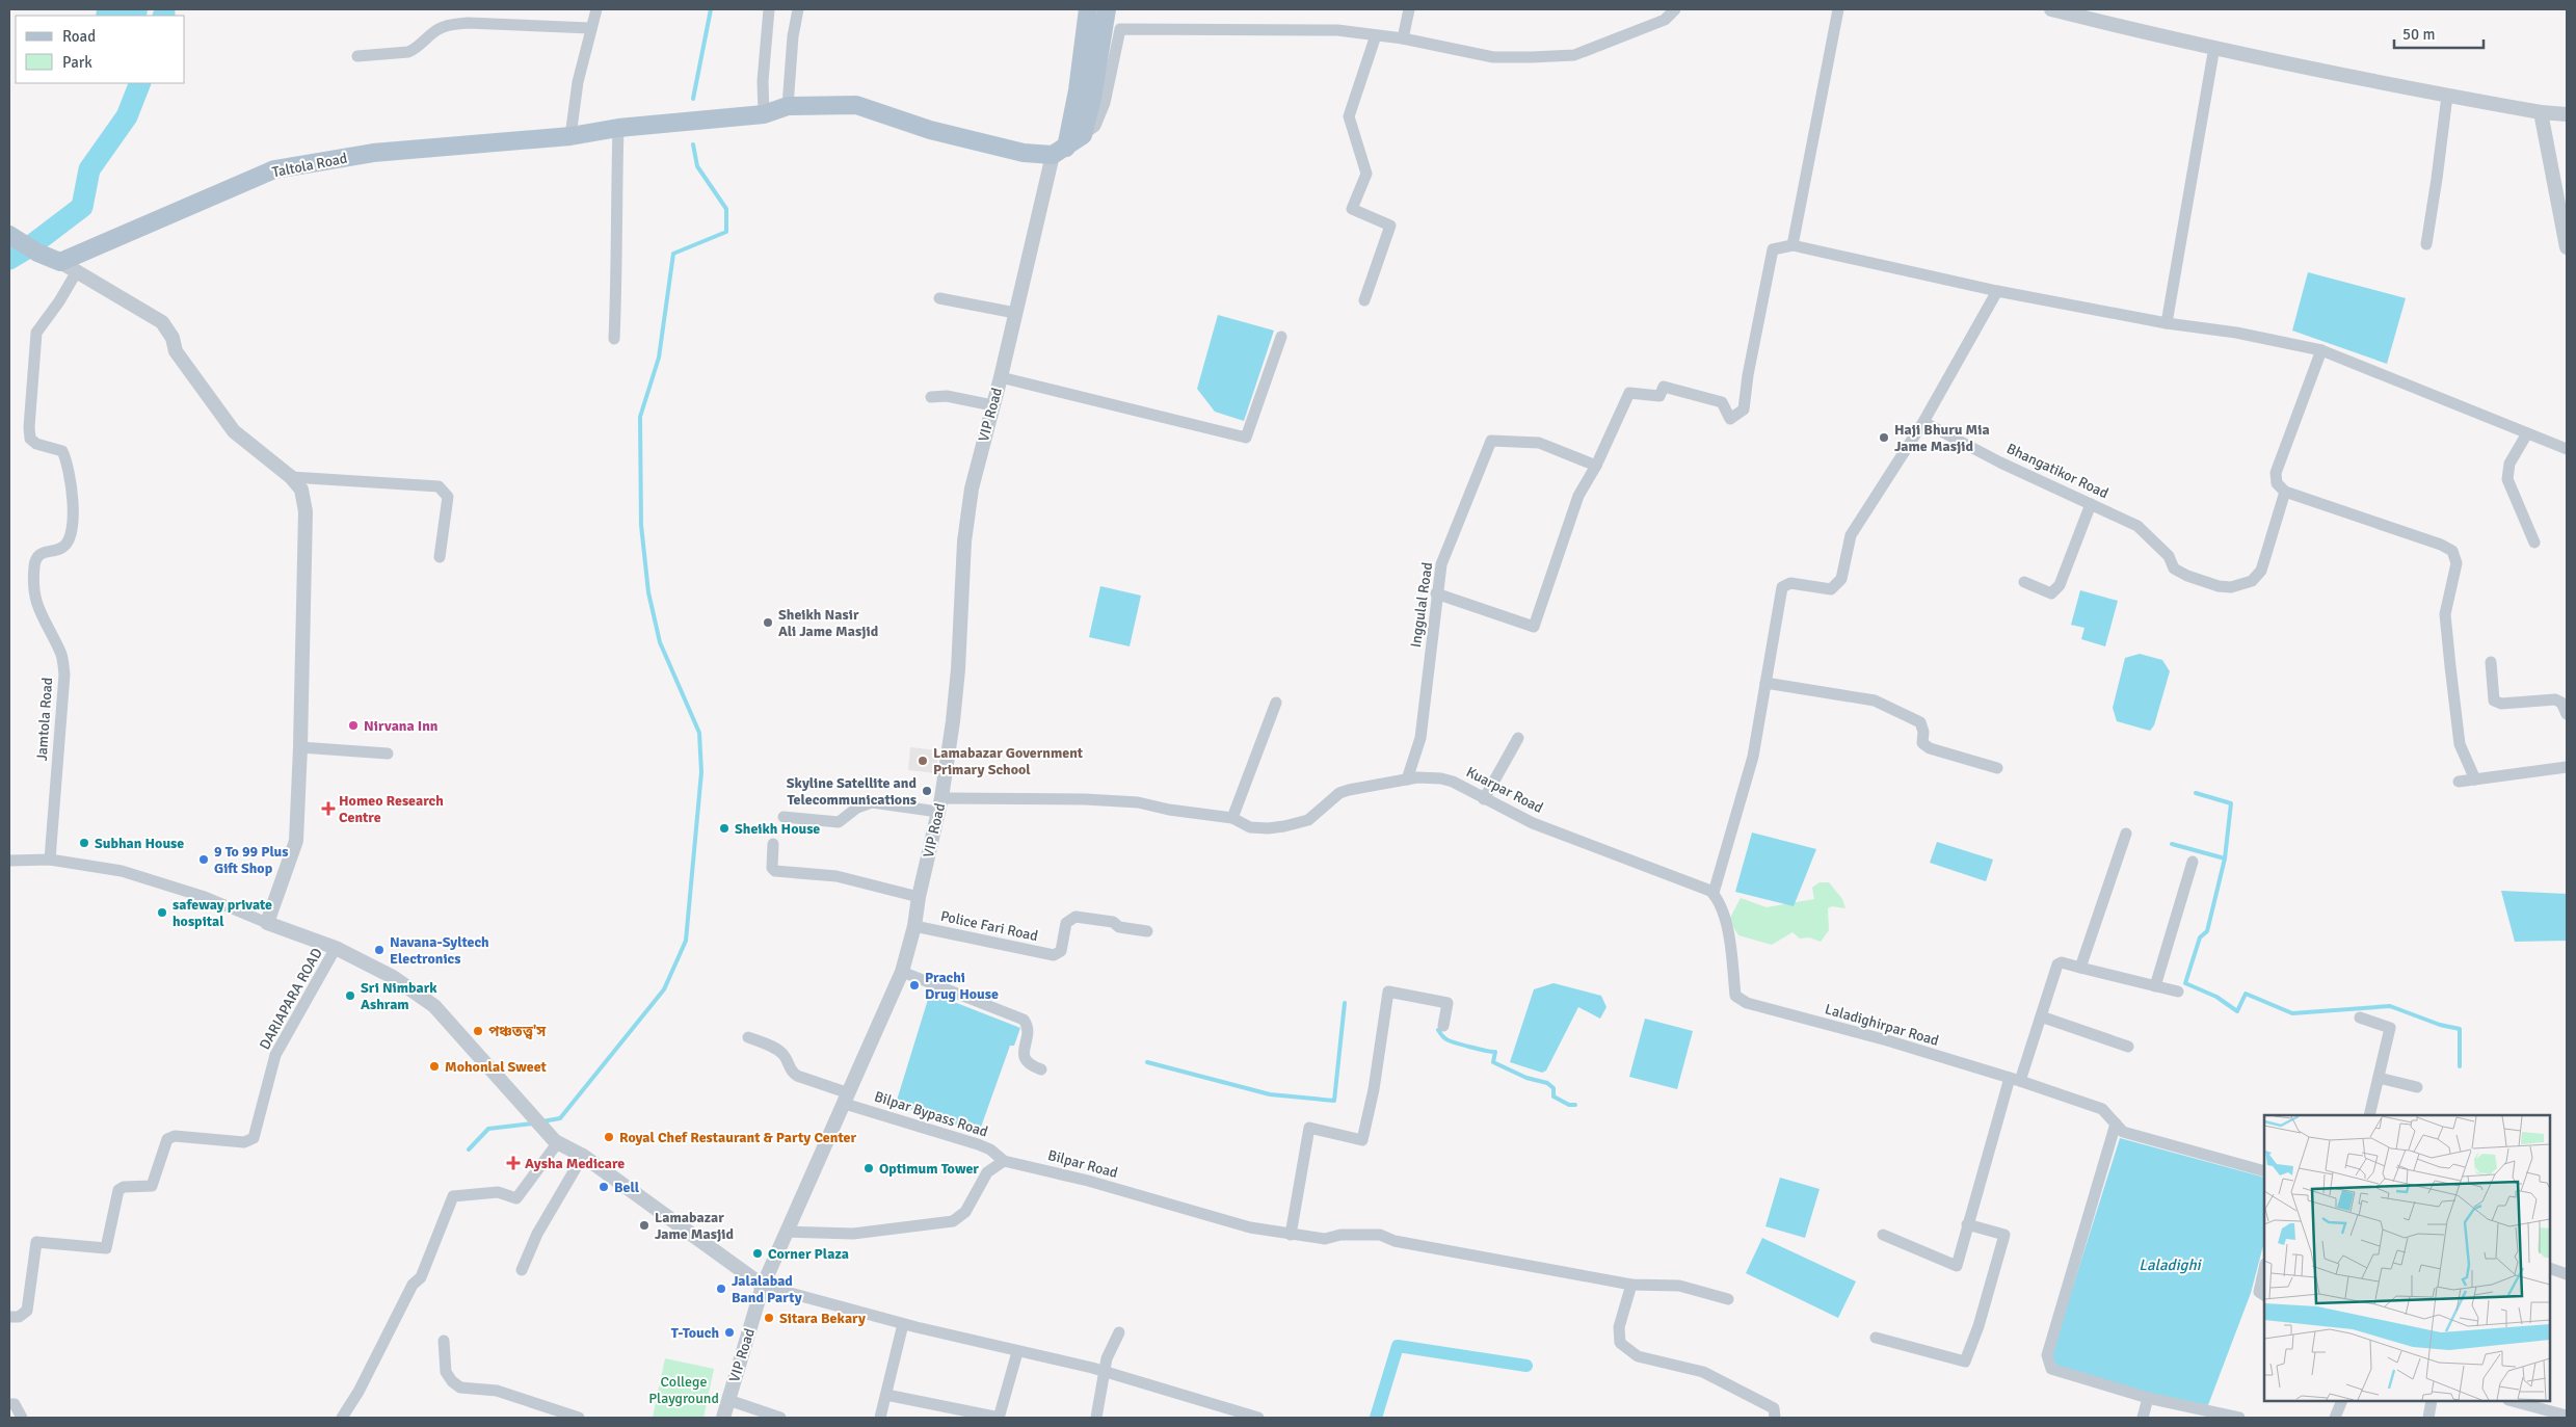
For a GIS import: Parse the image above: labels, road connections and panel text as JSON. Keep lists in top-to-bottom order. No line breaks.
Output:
{"streets":{"main road":["Taltola Road"],"street":["VIP Road","Bhangatikor Road","Inggulal Road","Jamtola Road","Kuarpar Road","Police Fari Road","DARIAPARA ROAD","Laladighirpar Road","Bilpar Bypass Road","Bilpar Road"]},"crossings":[["Taltola Road","VIP Road"],["VIP Road","Kuarpar Road"],["VIP Road","Police Fari Road"],["VIP Road","Bilpar Bypass Road"],["Inggulal Road","Kuarpar Road"],["Kuarpar Road","Laladighirpar Road"],["Bilpar Bypass Road","Bilpar Road"]],"water":["Laladighi"],"parks":["College Playground"],"places":{"other":["Haji Bhuru Mia Jame Masjid","Sheikh Nasir Ali Jame Masjid","Nirvana Inn","Lamabazar Government Primary School","Skyline Satellite and Telecommunications","Sheikh House","Subhan House","9 To 99 Plus Gift Shop","safeway private hospital","Navana-Syltech Electronics","Prachi Drug House","Sri Nimbark Ashram","পঞ্চতত্ত্ব'স","Mohonlal Sweet","Royal Chef Restaurant & Party Center","Optimum Tower","Bell","Lamabazar Jame Masjid","Corner Plaza","Jalalabad Band Party","Sitara Bekary","T-Touch"],"health":["Homeo Research Centre","Aysha Medicare"]},"legend":["Road","Park"],"scale_bar":"50 m"}
